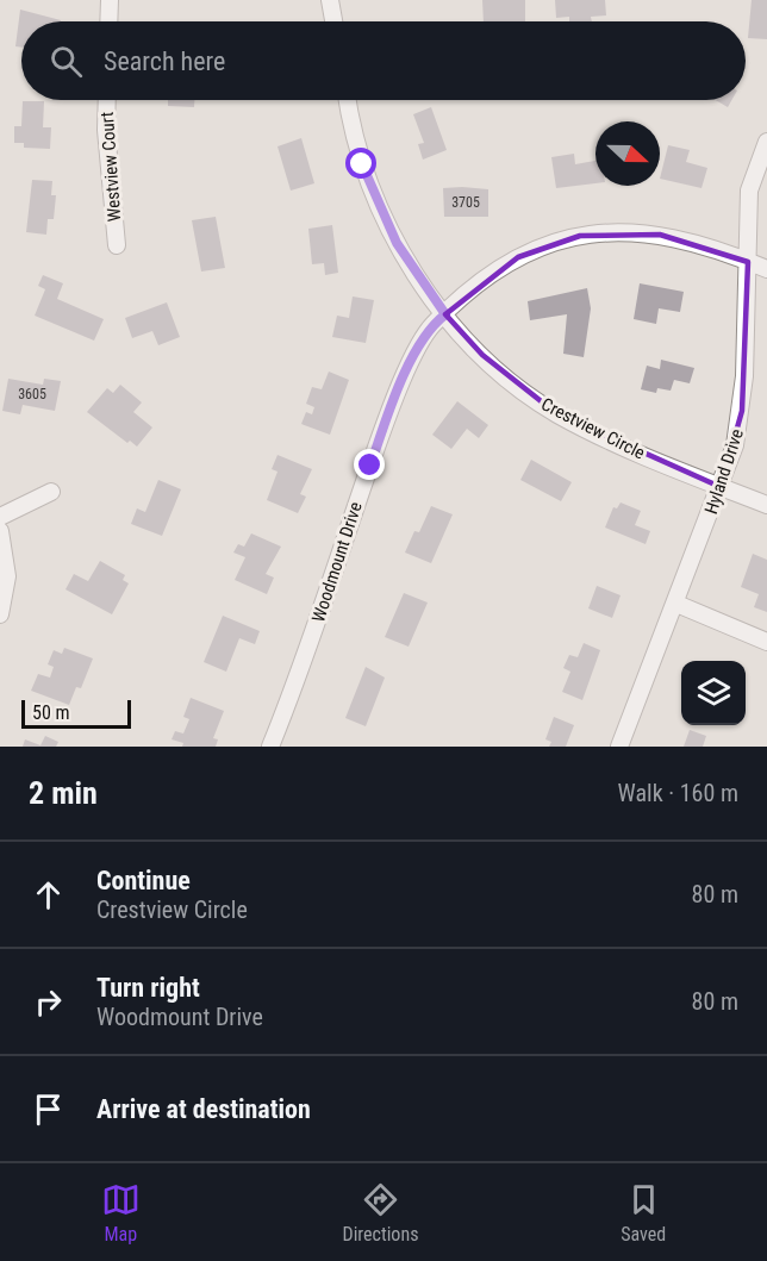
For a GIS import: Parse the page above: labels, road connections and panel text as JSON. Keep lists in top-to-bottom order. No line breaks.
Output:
{"streets":{"street":["Westview Court","Crestview Circle","Hyland Drive","Woodmount Drive"]},"crossings":[["Crestview Circle","Hyland Drive"],["Crestview Circle","Woodmount Drive"],["Hyland Drive","Woodmount Drive"]],"house_numbers":["3705","3605"],"scale_bar":"50 m","north":"right","page":{"search":"Search here","scale":"50 m","heading":["2 min","Walk · 160 m"],"list":[["Continue","Crestview Circle","80 m"],["Turn right","Woodmount Drive","80 m"],"Arrive at destination"],"nav":["Map","Directions","Saved"]}}
